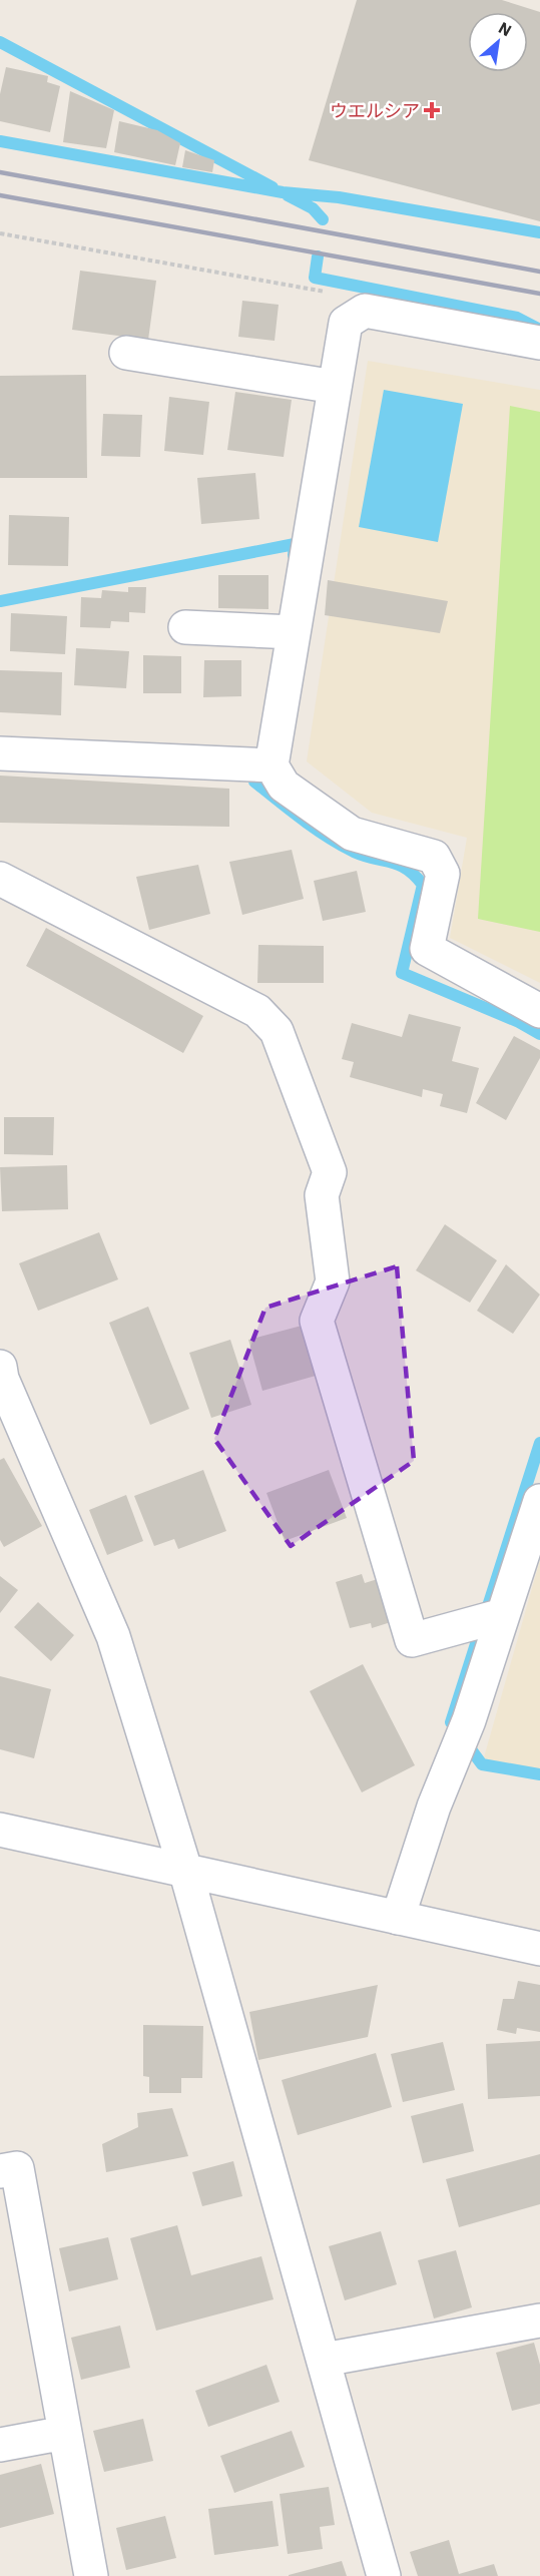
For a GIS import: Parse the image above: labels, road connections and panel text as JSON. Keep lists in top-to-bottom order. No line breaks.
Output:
{"places":{"health":["ウエルシア"]},"north":"top right"}
